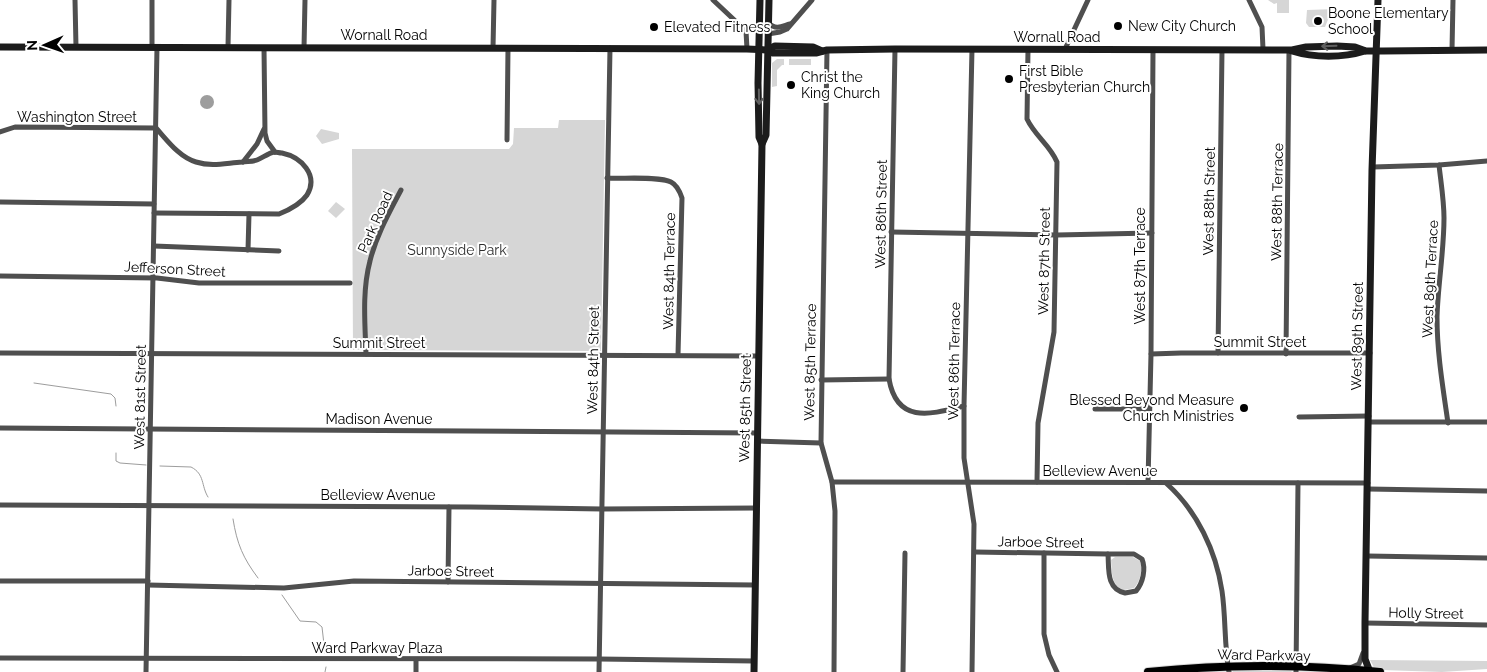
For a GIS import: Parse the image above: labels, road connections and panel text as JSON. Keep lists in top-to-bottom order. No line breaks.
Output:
{"streets":{"main road":["Wornall Road","West 89th Street","West 85th Street","Ward Parkway"],"street":["Washington Street","West 88th Street","West 88th Terrace","West 86th Street","Park Road","West 87th Street","West 87th Terrace","Jefferson Street","West 84th Terrace","West 89th Terrace","Summit Street","West 84th Street","West 86th Terrace","West 85th Terrace","West 81st Street","Madison Avenue","Belleview Avenue","Jarboe Street","Holly Street","Ward Parkway Plaza"]},"crossings":[["Wornall Road","Washington Street"],["Wornall Road","West 88th Street"],["Wornall Road","West 88th Terrace"],["Wornall Road","West 86th Street"],["Wornall Road","West 87th Street"],["Wornall Road","West 87th Terrace"],["Wornall Road","West 89th Street"],["Wornall Road","West 84th Street"],["Wornall Road","West 86th Terrace"],["Wornall Road","West 85th Terrace"],["Wornall Road","West 81st Street"],["Wornall Road","West 85th Street"],["Washington Street","West 81st Street"],["West 88th Street","Summit Street"],["West 88th Terrace","Summit Street"],["Park Road","Summit Street"],["West 87th Street","Belleview Avenue"],["West 87th Terrace","Summit Street"],["West 87th Terrace","Belleview Avenue"],["Jefferson Street","West 81st Street"],["West 84th Terrace","Summit Street"],["West 84th Terrace","West 84th Street"],["West 89th Street","Summit Street"],["West 89th Street","Belleview Avenue"],["West 89th Street","Holly Street"],["West 89th Street","Ward Parkway"],["Summit Street","West 84th Street"],["Summit Street","West 81st Street"],["Summit Street","West 85th Street"],["West 84th Street","Madison Avenue"],["West 84th Street","Belleview Avenue"],["West 84th Street","Jarboe Street"],["West 84th Street","Ward Parkway Plaza"],["West 86th Terrace","Belleview Avenue"],["West 86th Terrace","Jarboe Street"],["West 85th Terrace","Madison Avenue"],["West 85th Terrace","Belleview Avenue"],["West 81st Street","Madison Avenue"],["West 81st Street","Belleview Avenue"],["West 81st Street","Jarboe Street"],["West 81st Street","Ward Parkway Plaza"],["West 85th Street","Madison Avenue"],["West 85th Street","Belleview Avenue"],["West 85th Street","Jarboe Street"],["West 85th Street","Ward Parkway Plaza"]],"parks":["Sunnyside Park"],"places":["Boone Elementary School","New City Church","Elevated Fitness","First Bible Presbyterian Church","Christ the King Church","Blessed Beyond Measure Church Ministries"],"north":"left"}
